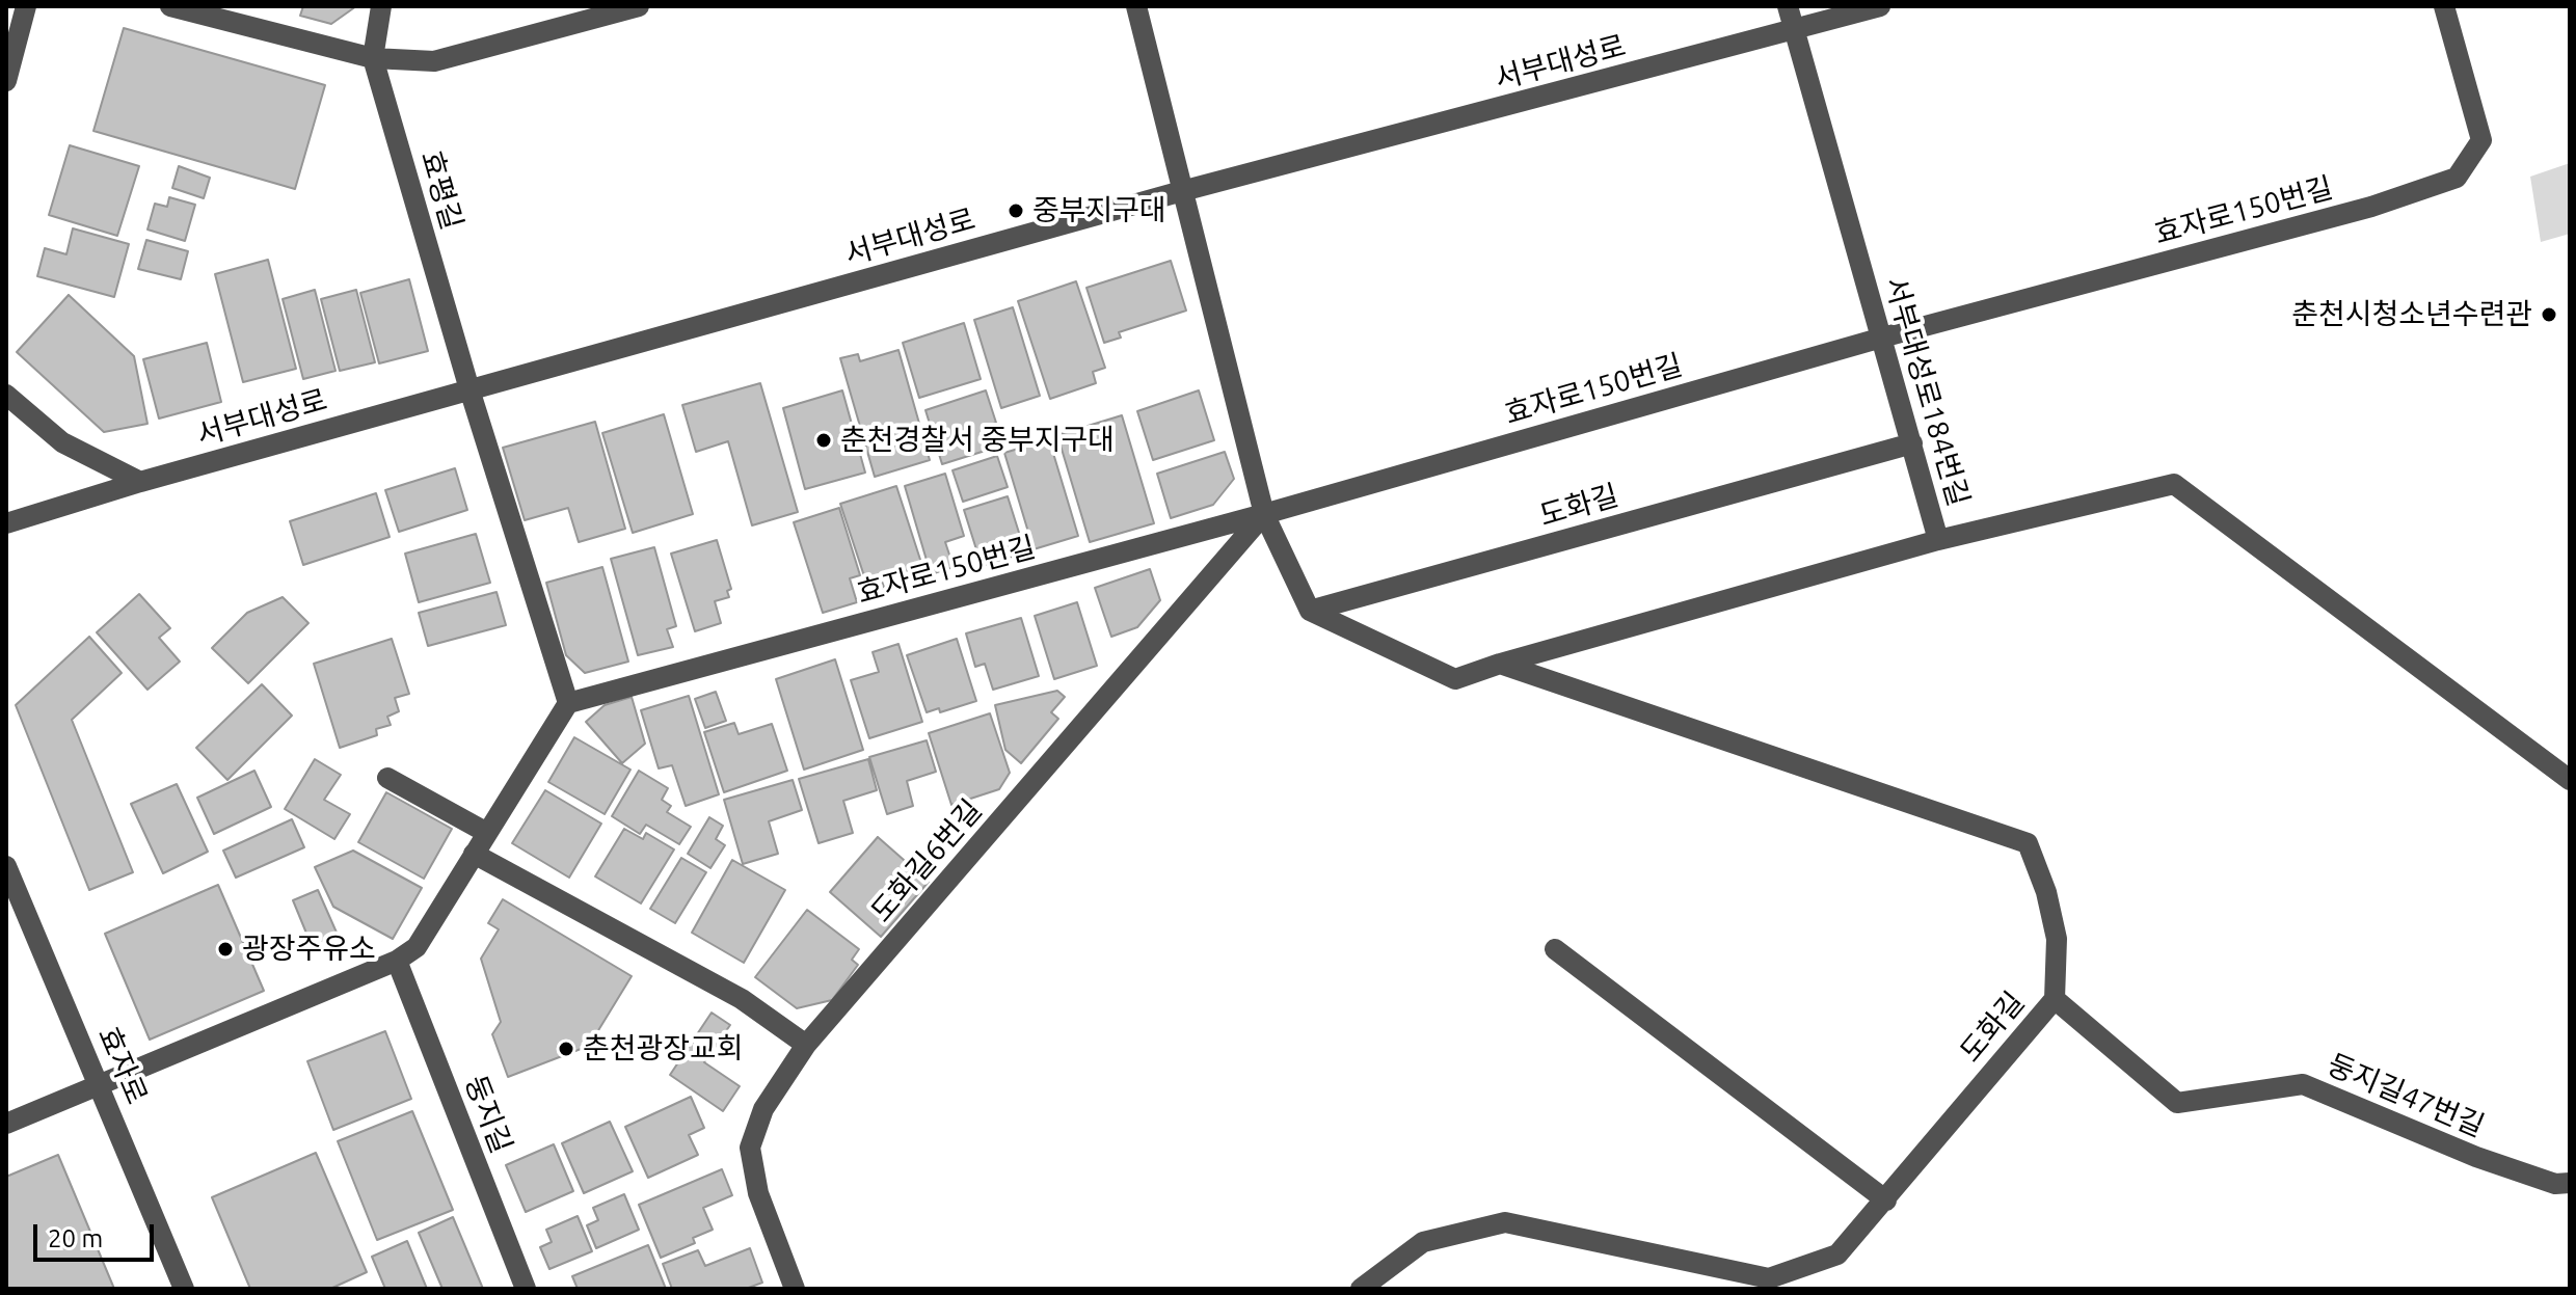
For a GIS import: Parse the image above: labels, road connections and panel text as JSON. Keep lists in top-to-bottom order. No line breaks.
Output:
{"streets":{"street":["서부대성로","효평길","효자로150번길","서부대성로184번길","도화길","도화길6번길","효자로","둥지길47번길","둥지길"]},"crossings":[["서부대성로","효평길"],["서부대성로","서부대성로184번길"],["효자로150번길","서부대성로184번길"],["효자로150번길","도화길6번길"],["서부대성로184번길","도화길"],["도화길","둥지길47번길"]],"places":["중부지구대","춘천시청소년수련관","춘천경찰서 중부지구대","광장주유소","춘천광장교회"],"scale_bar":"20 m"}
